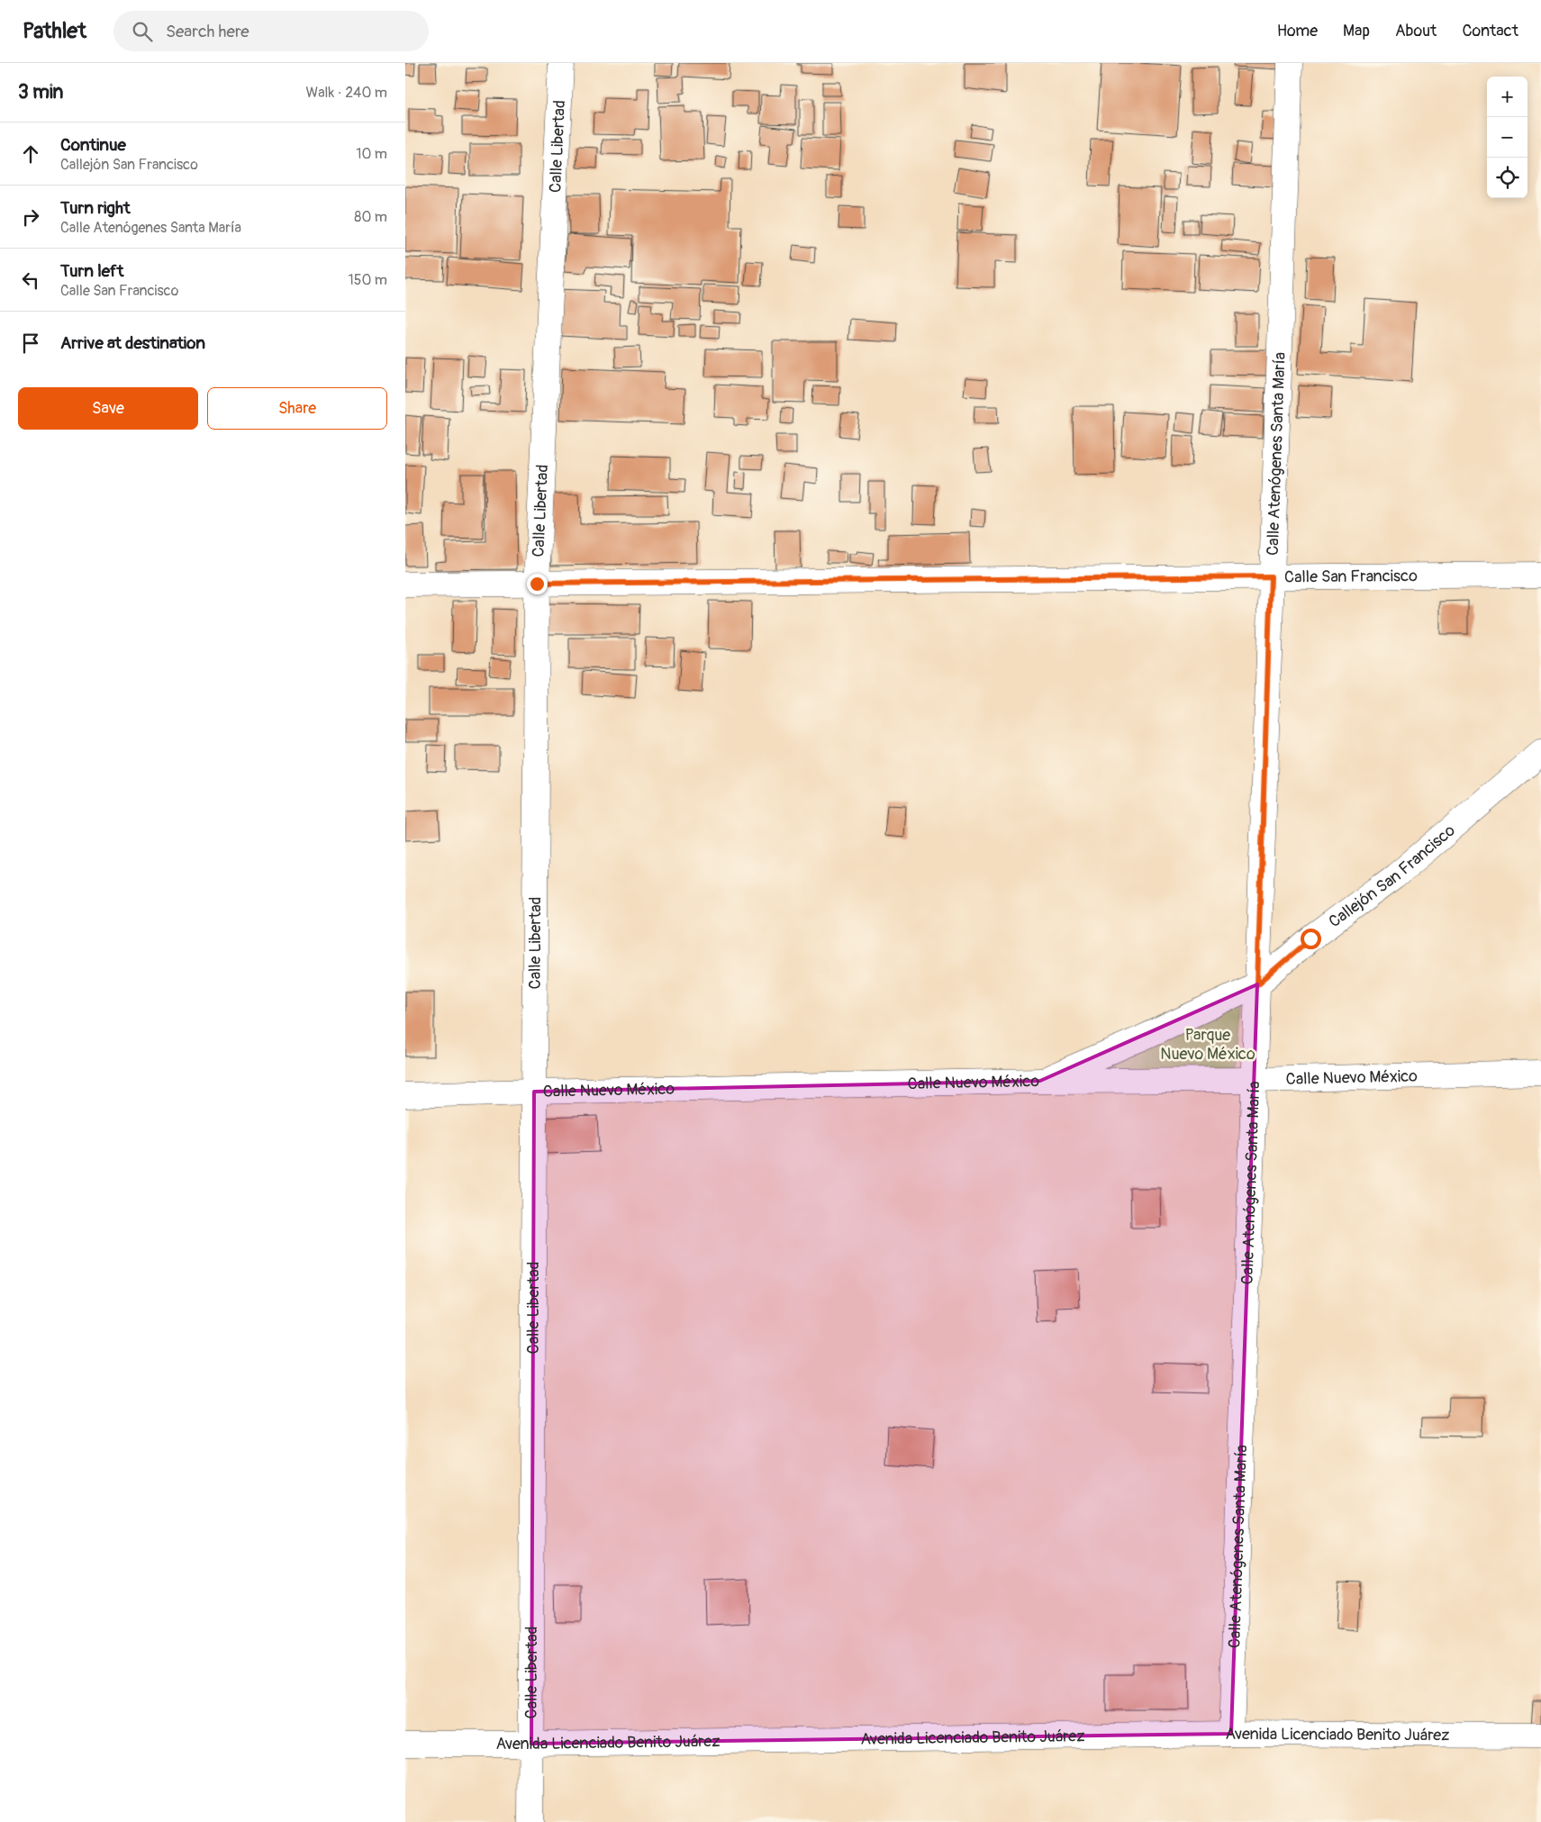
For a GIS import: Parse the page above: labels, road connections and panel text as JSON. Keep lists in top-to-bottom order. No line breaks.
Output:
{"streets":{"street":["Calle Libertad","Calle Atenógenes Santa María","Calle San Francisco","Callejón San Francisco","Calle Nuevo México","Avenida Licenciado Benito Juárez"]},"crossings":[["Calle Libertad","Calle San Francisco"],["Calle Libertad","Calle Nuevo México"],["Calle Libertad","Avenida Licenciado Benito Juárez"],["Calle Atenógenes Santa María","Calle San Francisco"],["Calle Atenógenes Santa María","Callejón San Francisco"],["Calle Atenógenes Santa María","Calle Nuevo México"],["Calle Atenógenes Santa María","Avenida Licenciado Benito Juárez"],["Callejón San Francisco","Calle Nuevo México"]],"parks":["Parque Nuevo México"],"page":{"header":"Pathlet","search":"Search here","nav":["Home","Map","About","Contact"],"heading":["3 min","Walk · 240 m"],"map_buttons":["+","−"],"list":[["Continue","Callejón San Francisco","10 m"],["Turn right","Calle Atenógenes Santa María","80 m"],["Turn left","Calle San Francisco","150 m"],"Arrive at destination"],"buttons":["Save","Share"]}}
